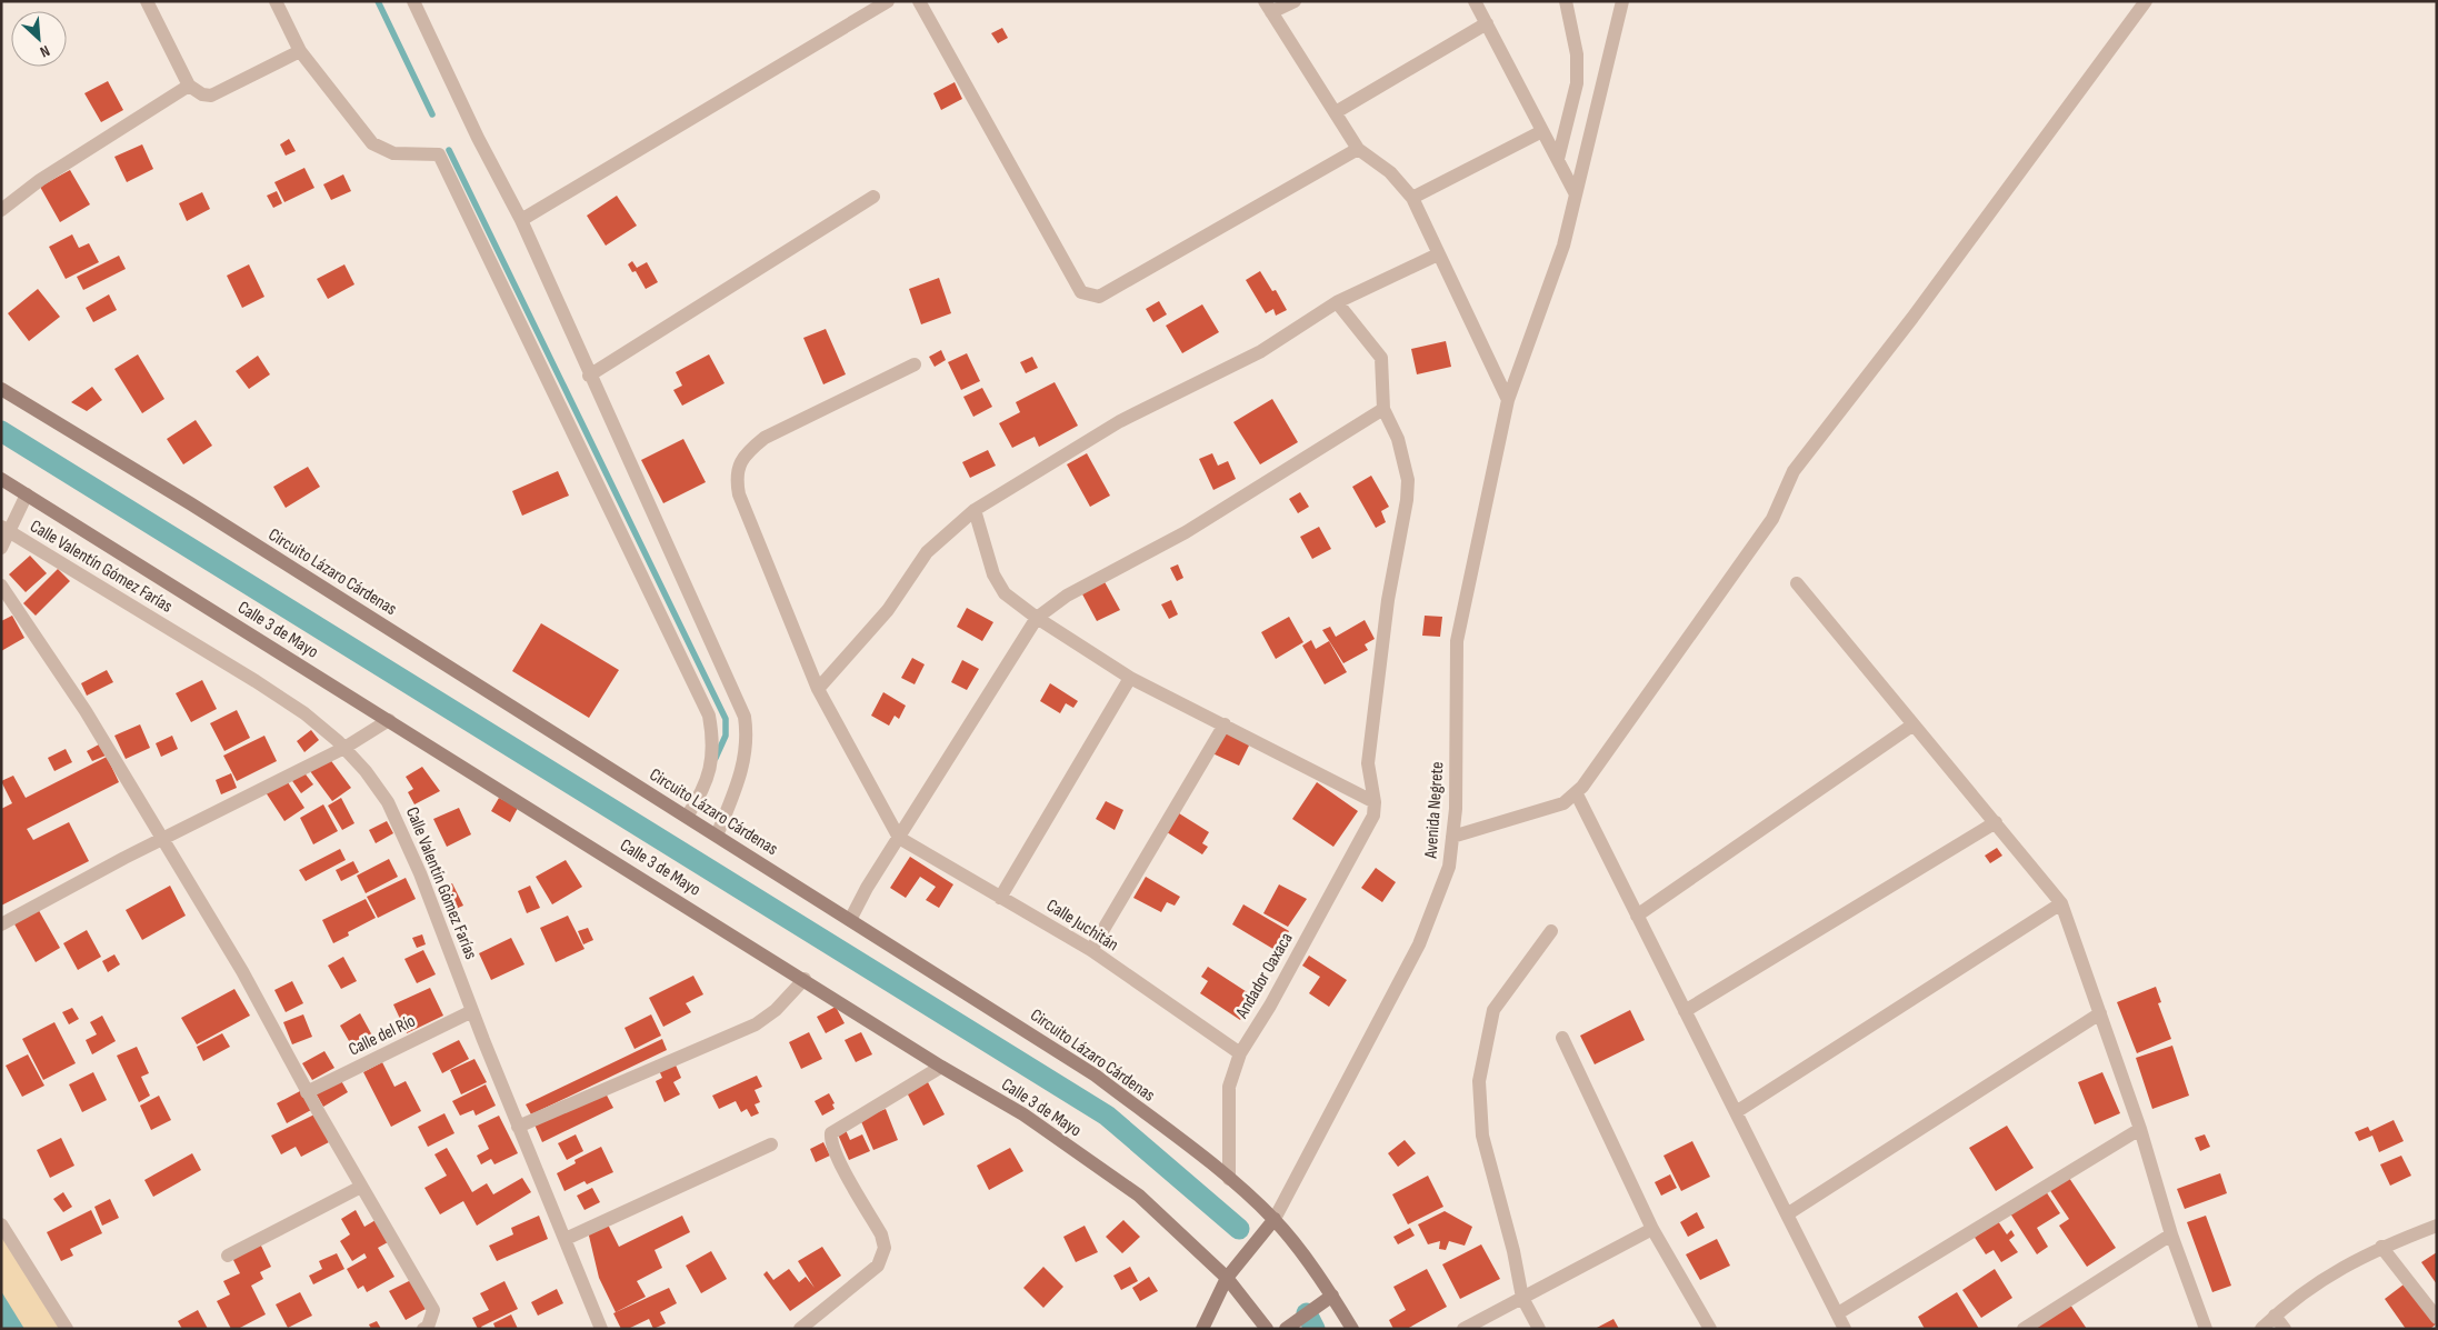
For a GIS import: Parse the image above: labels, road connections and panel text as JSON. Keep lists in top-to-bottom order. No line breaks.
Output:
{"streets":{"street":["Calle Valentín Gómez Farías","Circuito Lázaro Cárdenas","Calle 3 de Mayo","Avenida Negrete","Calle Juchitán","Andador Oaxaca","Calle del Río"]},"crossings":[["Calle Valentín Gómez Farías","Calle del Río"],["Circuito Lázaro Cárdenas","Avenida Negrete"],["Circuito Lázaro Cárdenas","Andador Oaxaca"],["Calle Juchitán","Andador Oaxaca"]],"north":"bottom right"}
